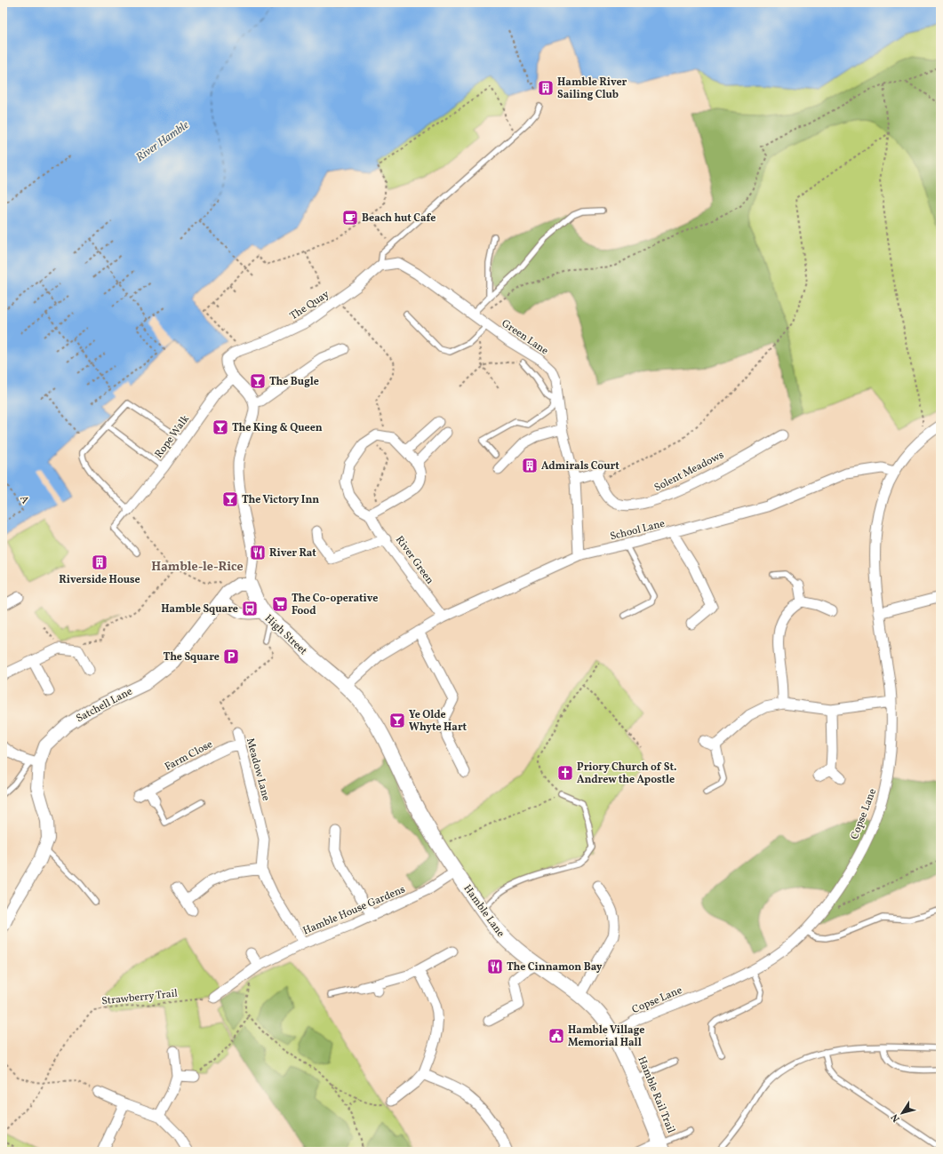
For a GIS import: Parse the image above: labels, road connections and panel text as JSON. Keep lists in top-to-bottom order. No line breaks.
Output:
{"streets":{"main road":["High Street","Hamble Lane"],"street":["The Quay","Green Lane","Rope Walk","Solent Meadows","School Lane","River Green","Satchell Lane","Farm Close","Meadow Lane","Copse Lane","Hamble House Gardens"],"path":["A","Strawberry Trail"]},"crossings":[["The Quay","Green Lane"],["The Quay","Rope Walk"],["Green Lane","School Lane"],["School Lane","River Green"],["School Lane","High Street"],["School Lane","Copse Lane"],["School Lane","Hamble Lane"],["High Street","Satchell Lane"],["High Street","Hamble Lane"],["Farm Close","Meadow Lane"],["Copse Lane","Hamble Lane"],["Hamble House Gardens","Hamble Lane"],["Hamble House Gardens","Strawberry Trail"]],"districts":["Hamble-le-Rice"],"water":["River Hamble"],"places":{"building":["Hamble River Sailing Club","Admirals Court","Riverside House"],"cafe":["Beach hut Cafe"],"bar":["The Bugle","The King & Queen","The Victory Inn","Ye Olde Whyte Hart"],"restaurant":["River Rat","The Cinnamon Bay"],"supermarket":["The Co-operative Food"],"bus stop":["Hamble Square"],"parking":["The Square"],"church":["Priory Church of St. Andrew the Apostle"],"public building":["Hamble Village Memorial Hall"]},"north":"bottom left"}
